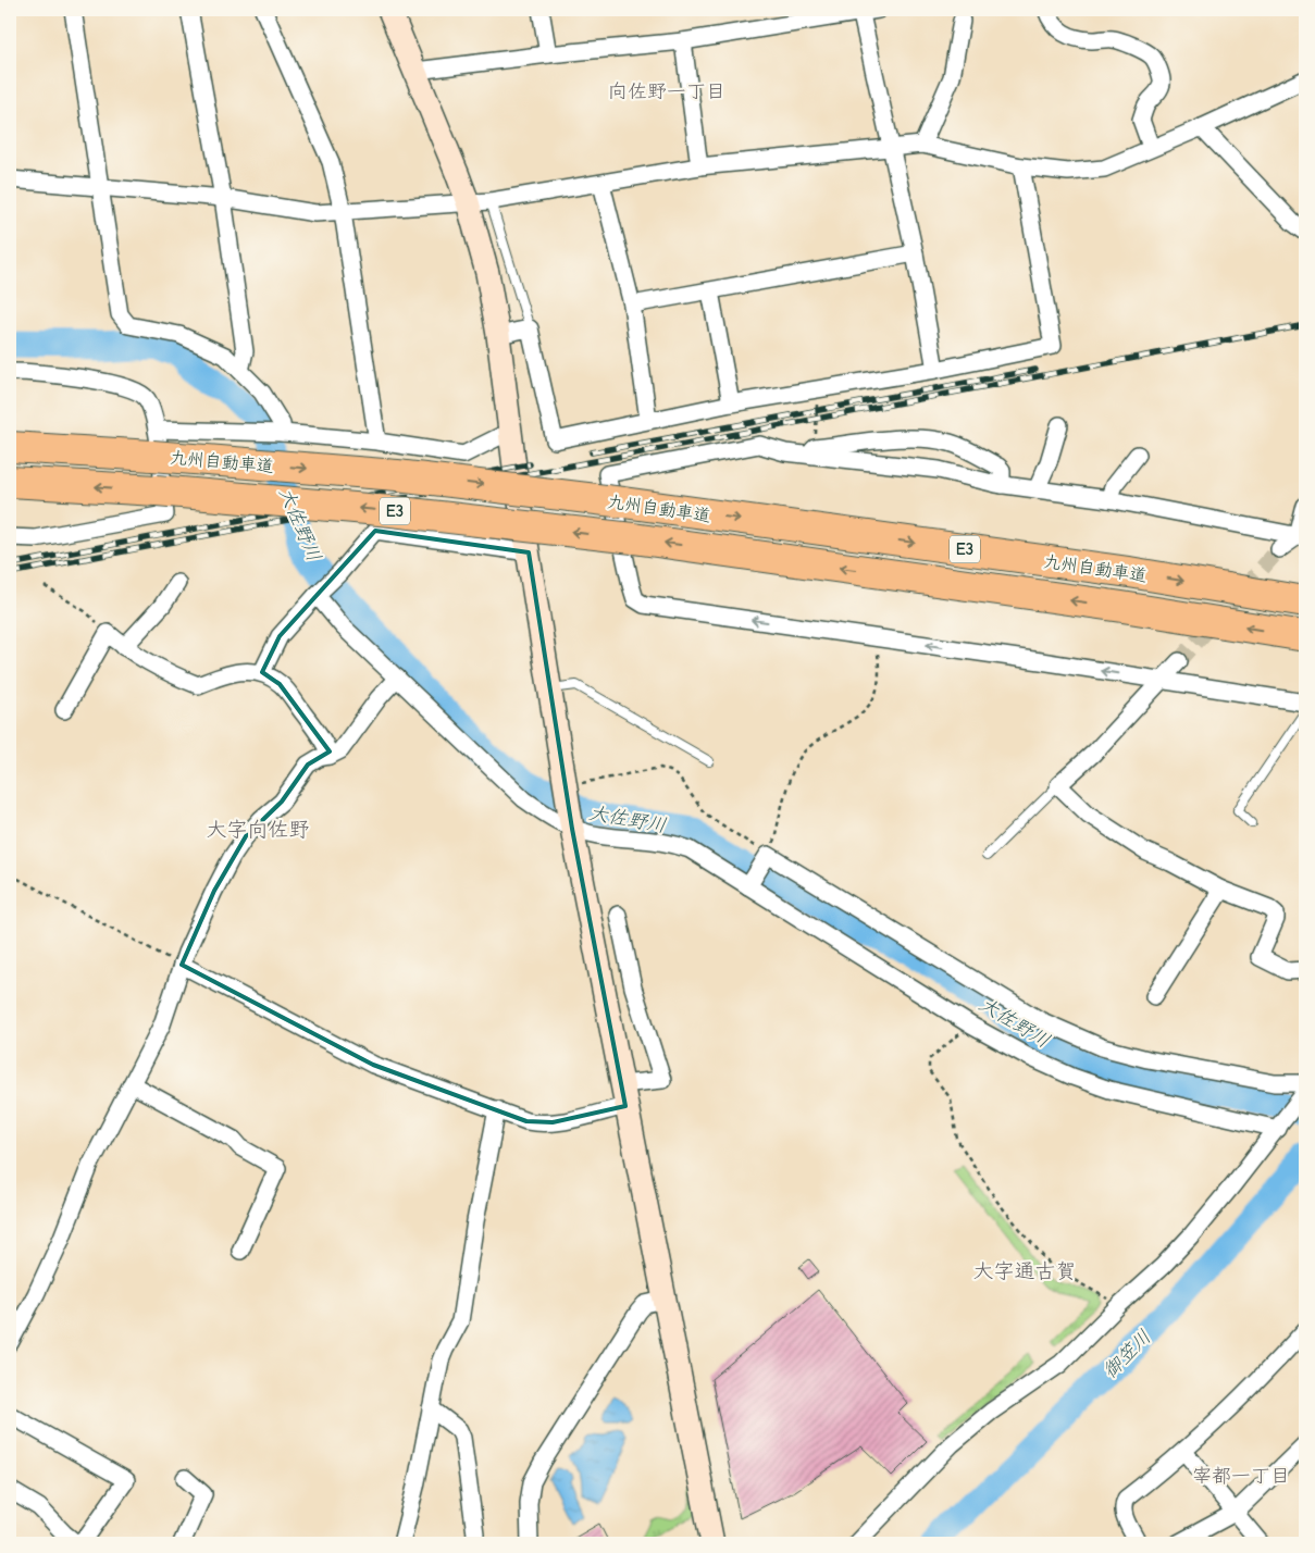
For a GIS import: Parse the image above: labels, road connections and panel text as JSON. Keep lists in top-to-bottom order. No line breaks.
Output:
{"streets":{"highway":["九州自動車道","E3"]},"districts":["向佐野一丁目","大字向佐野","大字通古賀","宰都一丁目"],"water":["大佐野川","御笠川"]}
